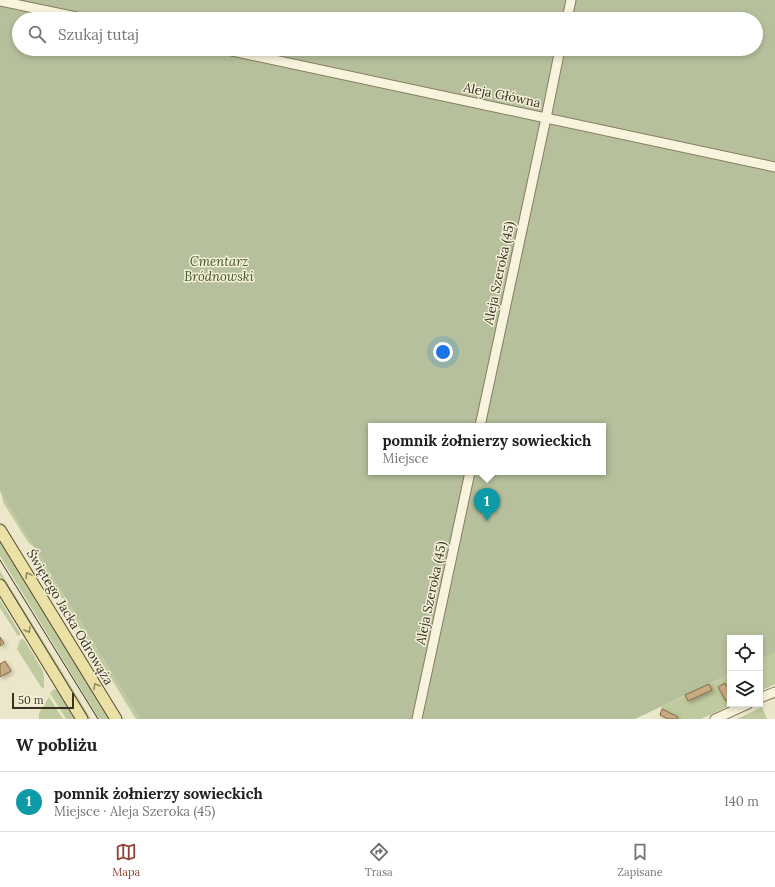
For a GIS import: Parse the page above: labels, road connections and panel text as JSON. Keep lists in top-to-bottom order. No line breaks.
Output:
{"streets":{"main road":["Świętego Jacka Odrowąża"],"street":["Aleja Główna","Aleja Szeroka (45)"]},"crossings":[["Aleja Główna","Aleja Szeroka (45)"]],"parks":["Cmentarz Bródnowski"],"scale_bar":"50 m","page":{"search":"Szukaj tutaj","popup":["pomnik żołnierzy sowieckich","Miejsce"],"pins":"1","scale":"50 m","heading":"W pobliżu","list":[{"mark":"1","name":"pomnik żołnierzy sowieckich","note":"Miejsce · Aleja Szeroka (45)","value":"140 m"}],"nav":["Mapa","Trasa","Zapisane"]}}
